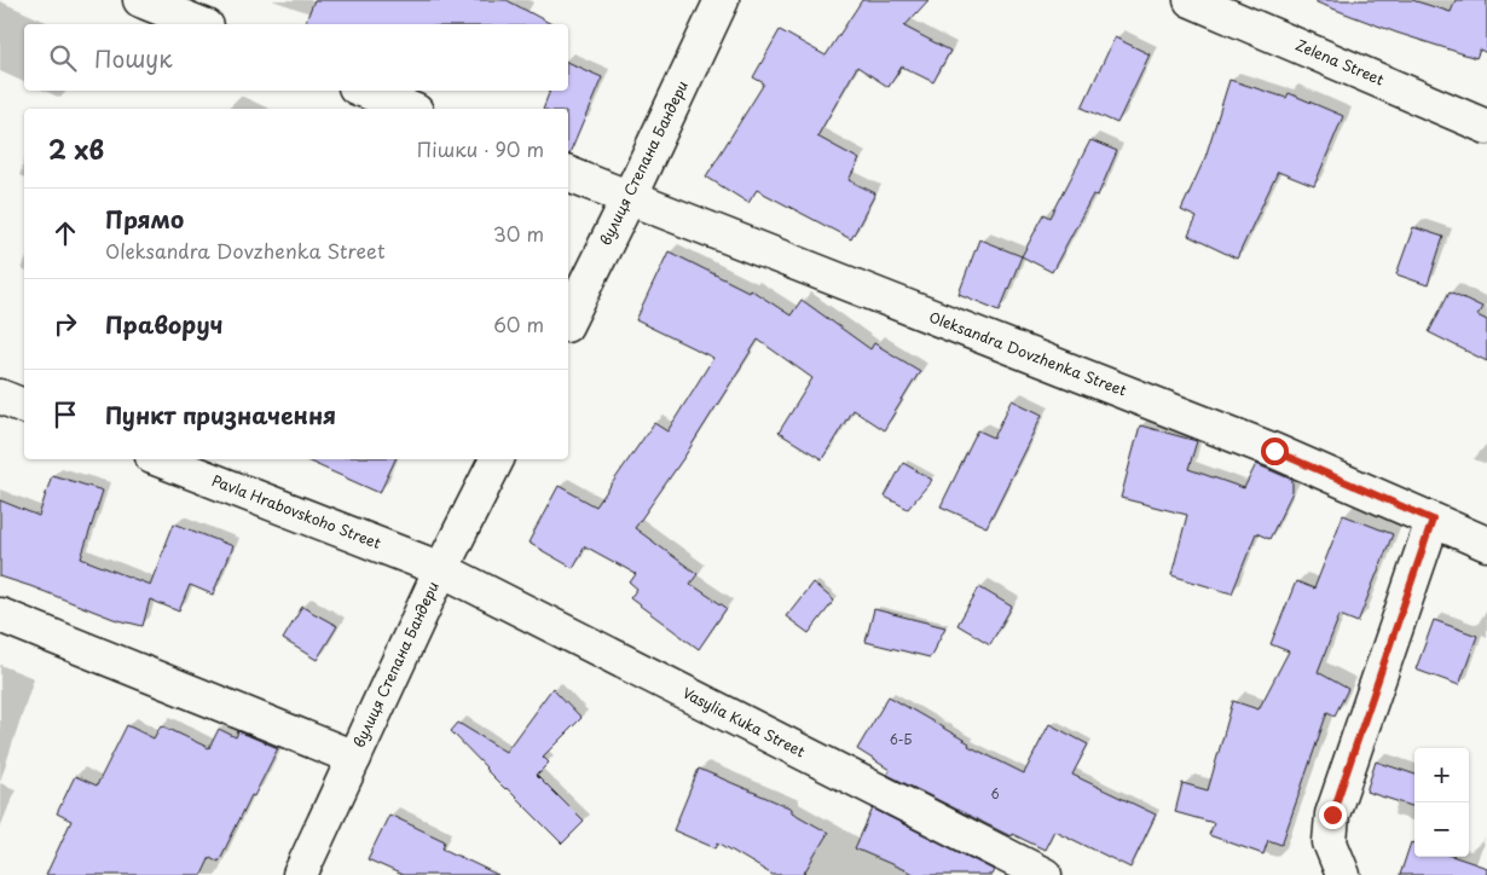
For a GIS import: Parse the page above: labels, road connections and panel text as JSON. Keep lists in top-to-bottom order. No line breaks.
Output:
{"streets":{"street":["Zelena Street","вулиця Степана Бандери","Oleksandra Dovzhenka Street","Pavla Hrabovskoho Street","Vasylia Kuka Street"]},"crossings":[["вулиця Степана Бандери","Oleksandra Dovzhenka Street"],["вулиця Степана Бандери","Pavla Hrabovskoho Street"],["вулиця Степана Бандери","Vasylia Kuka Street"],["Pavla Hrabovskoho Street","Vasylia Kuka Street"]],"house_numbers":["6-Б","6"],"page":{"search":"Пошук","heading":["2 хв","Пішки · 90 m"],"list":[["Прямо","Oleksandra Dovzhenka Street","30 m"],["Праворуч","60 m"],"Пункт призначення"],"map_buttons":["+","−"]}}
